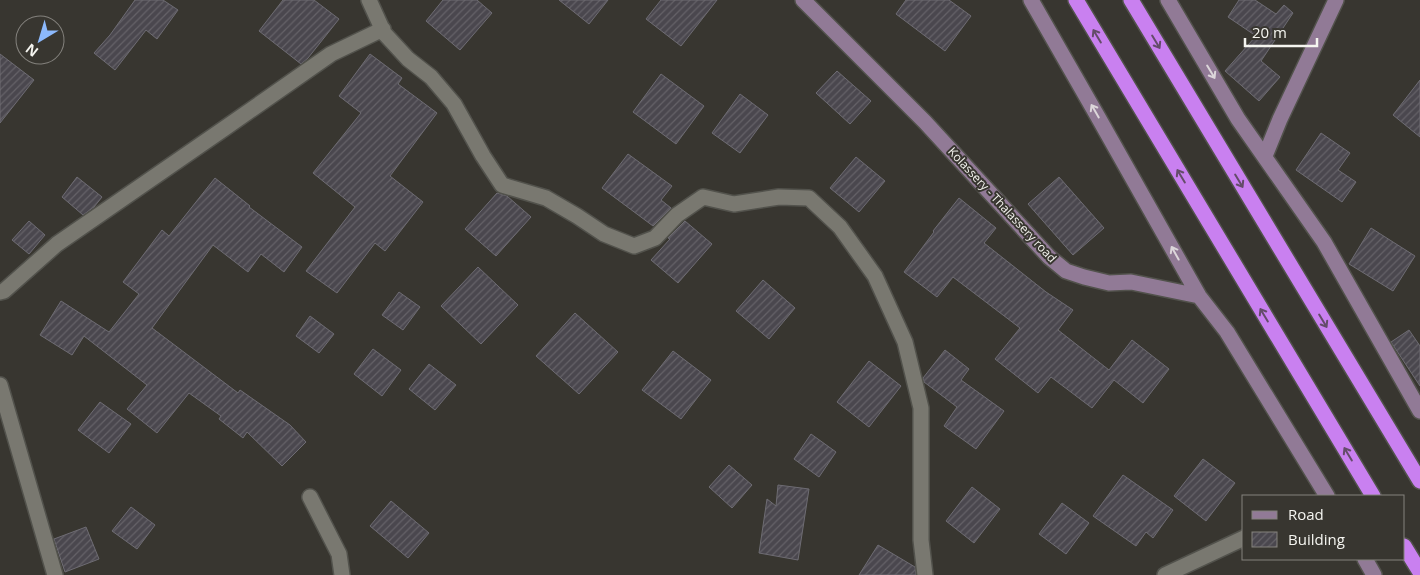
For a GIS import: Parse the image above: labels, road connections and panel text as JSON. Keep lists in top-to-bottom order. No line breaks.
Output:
{"streets":{"main road":["Kolassery - Thalassery road"]},"legend":["Road","Building"],"scale_bar":"20 m","north":"bottom left"}
